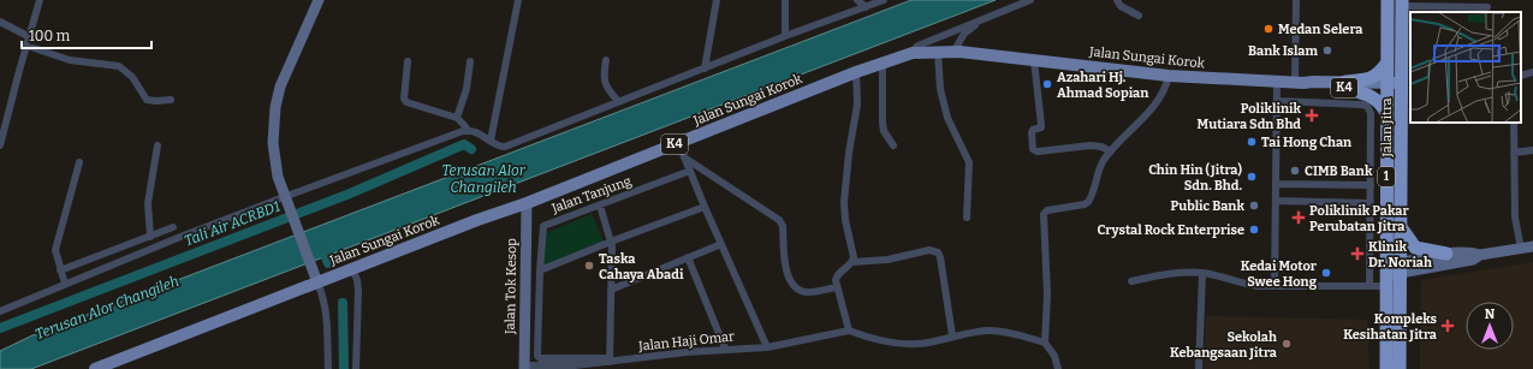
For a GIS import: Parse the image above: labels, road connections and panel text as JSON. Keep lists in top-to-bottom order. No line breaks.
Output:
{"streets":{"highway":["Jalan Jitra","1"],"main road":["Jalan Sungai Korok","K4"],"street":["Jalan Tanjung","Jalan Tok Kesop","Jalan Haji Omar"]},"crossings":[["Jalan Sungai Korok","K4"],["Jalan Sungai Korok","Jalan Jitra"],["Jalan Sungai Korok","Jalan Tok Kesop"],["K4","Jalan Jitra"],["Jalan Tok Kesop","Jalan Haji Omar"]],"water":["Terusan Alor Changileh","Tali Air ACRBD1"],"places":{"other":["Medan Selera","Bank Islam","Azahari Hj. Ahmad Sopian","Tai Hong Chan","CIMB Bank","Chin Hin (Jitra) Sdn. Bhd.","Public Bank","Crystal Rock Enterprise","Taska Cahaya Abadi","Kedai Motor Swee Hong","Sekolah Kebangsaan Jitra"],"health":["Poliklinik Mutiara Sdn Bhd","Poliklinik Pakar Perubatan Jitra","Klinik Dr. Noriah","Kompleks Kesihatan Jitra"]},"scale_bar":"100 m","north":"top"}
